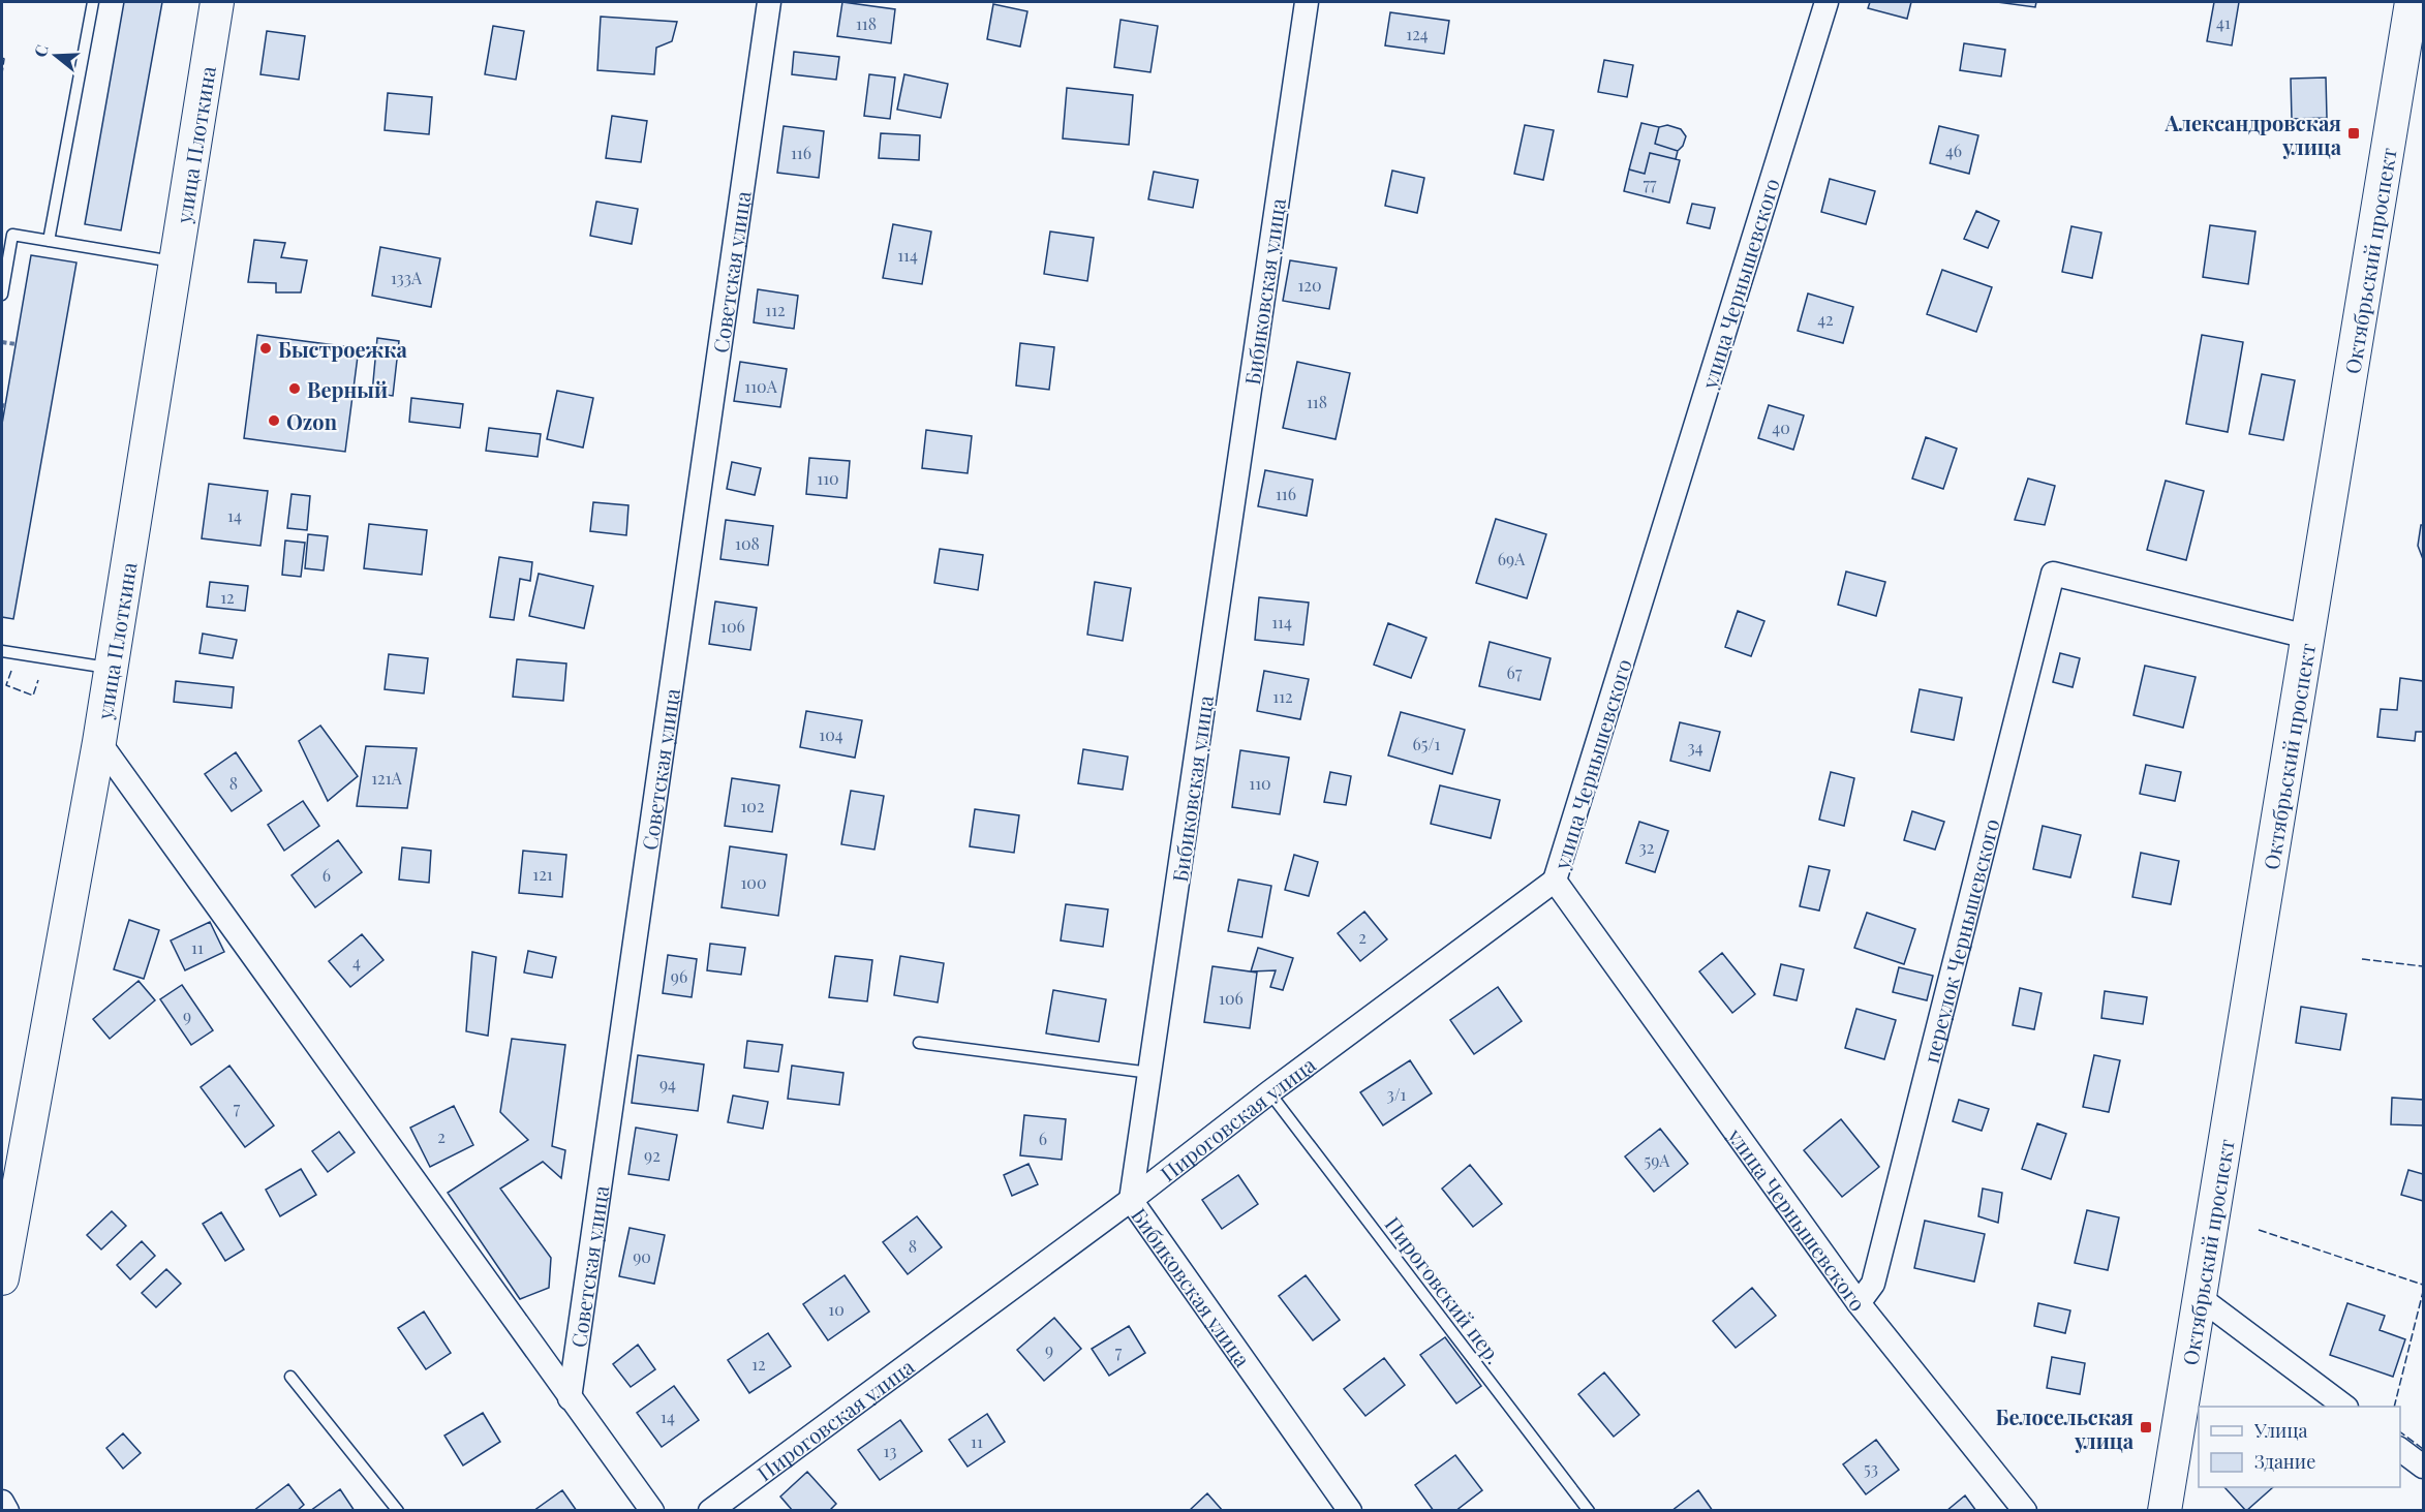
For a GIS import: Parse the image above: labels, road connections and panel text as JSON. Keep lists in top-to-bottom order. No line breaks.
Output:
{"streets":{"street":["улица Плоткина","Октябрьский проспект","Советская улица","улица Чернышевского","Бибиковская улица","переулок Чернышевского","Пироговская улица"],"lane":["Пироговский пер."]},"crossings":[["Октябрьский проспект","переулок Чернышевского"],["улица Чернышевского","переулок Чернышевского"],["улица Чернышевского","Пироговская улица"],["Бибиковская улица","Пироговская улица"],["Пироговская улица","Пироговский пер."]],"places":{"transit":["Александровская улица","Белосельская улица"],"other":["Быстроежка","Верный","Ozon"]},"house_numbers":["41","118","124","46","116","77","114","133А","120","112","42","110А","118","40","110","116","14","108","69А","12","114","106","67","112","104","65/1","34","121А","8","110","102","32","121","6","100","2","11","4","96","106","9","94","3/1","7","2","6","92","59А","8","90","10","9","7","12","14","11","13","53"],"legend":["Улица","Здание"],"north":"left"}
